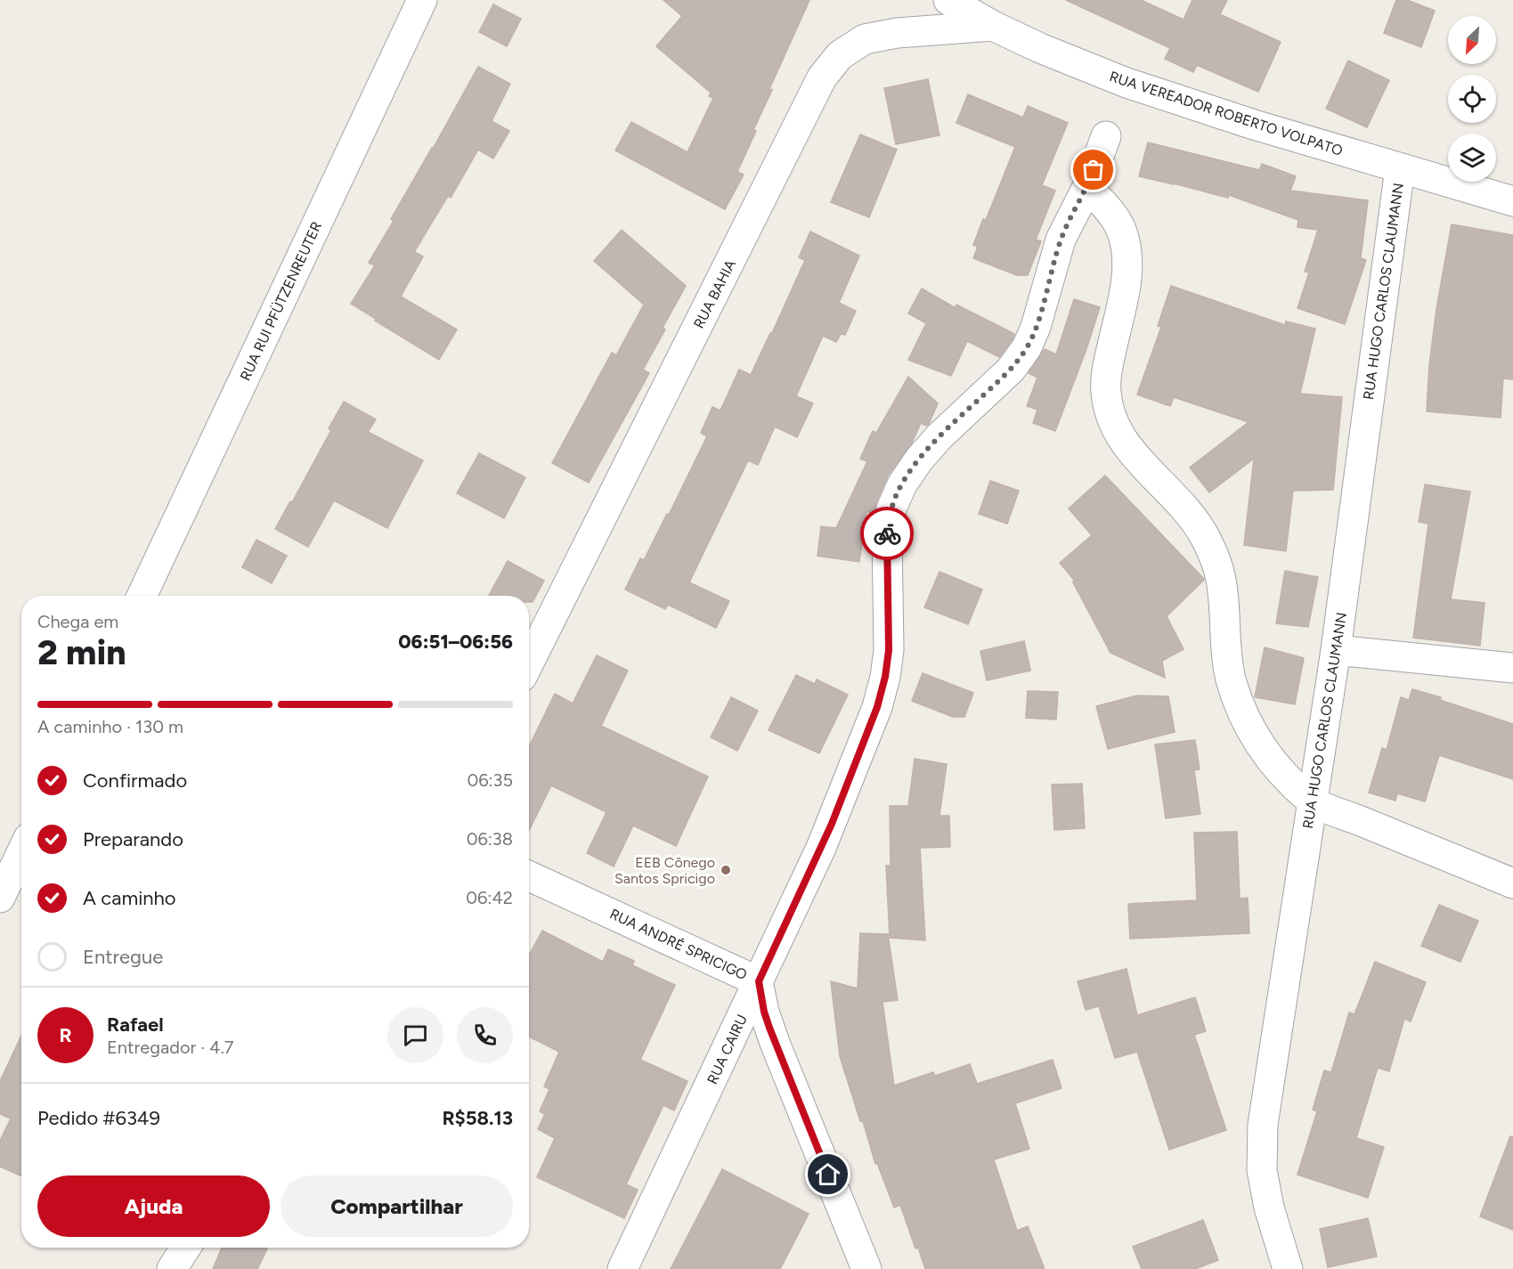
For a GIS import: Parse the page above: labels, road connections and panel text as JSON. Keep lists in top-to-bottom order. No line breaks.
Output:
{"streets":{"street":["RUA VEREADOR ROBERTO VOLPATO","RUA HUGO CARLOS CLAUMANN","RUA BAHIA","RUA RUI PFÜTZENREUTER","RUA ANDRÉ SPRICIGO","RUA CAIRU"]},"crossings":[["RUA VEREADOR ROBERTO VOLPATO","RUA HUGO CARLOS CLAUMANN"],["RUA VEREADOR ROBERTO VOLPATO","RUA BAHIA"],["RUA ANDRÉ SPRICIGO","RUA CAIRU"]],"places":["EEB Cônego Santos Spricigo"],"north":"bottom left","page":{"heading":["2 min","Chega em","06:51–06:56"],"panel":["Rafael","Entregador · 4.7","Pedido #6349","R$58.13"],"bar":"A caminho · 130 m","list":[["Confirmado","06:35"],["Preparando","06:38"],["A caminho","06:42"],"Entregue"],"round":"R","buttons":["Ajuda","Compartilhar"]}}
